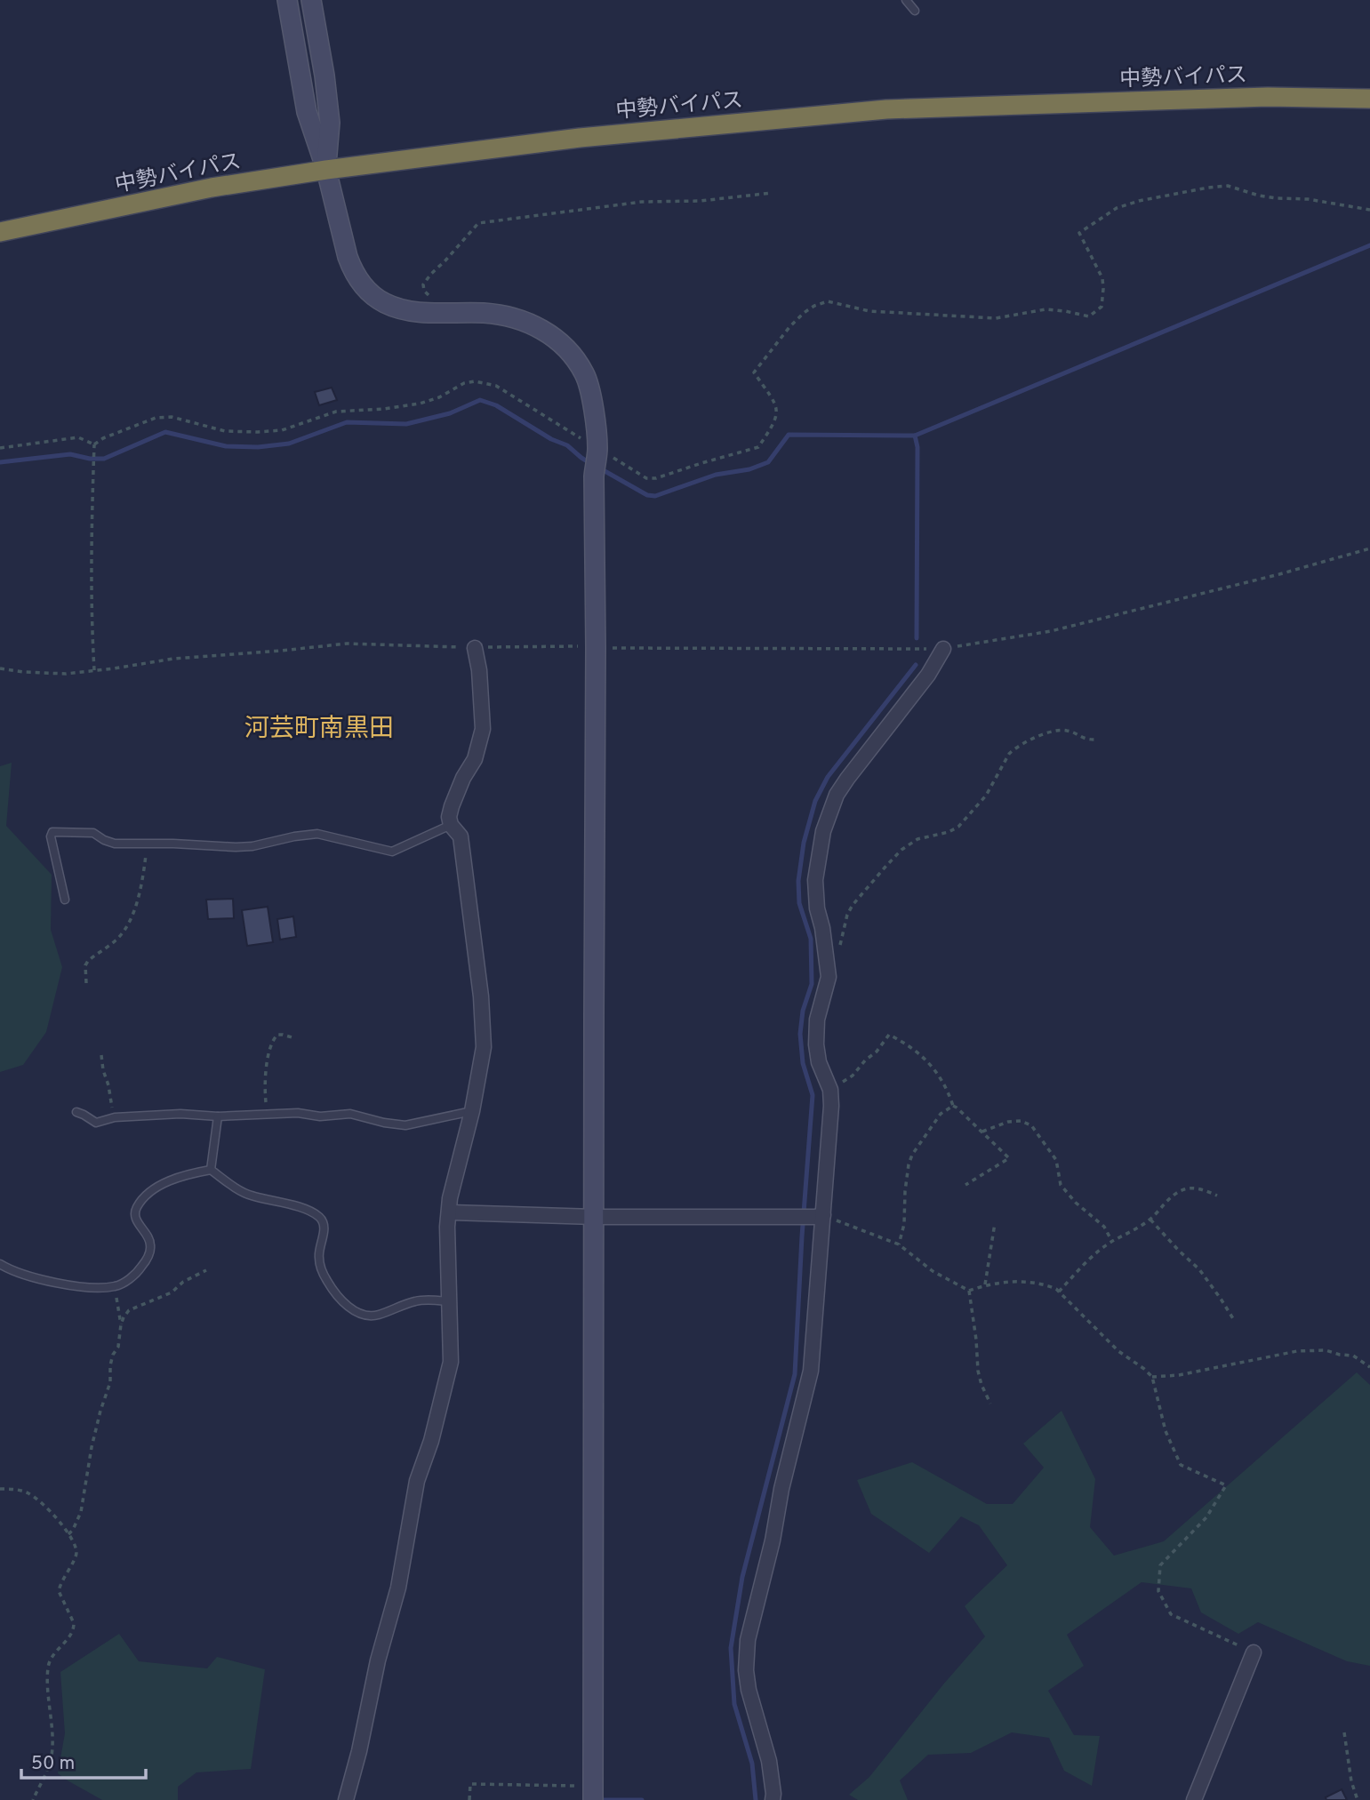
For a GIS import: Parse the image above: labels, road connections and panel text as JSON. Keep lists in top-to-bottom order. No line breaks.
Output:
{"streets":{"highway":["中勢バイパス"]},"districts":["河芸町南黒田"],"scale_bar":"50 m"}
